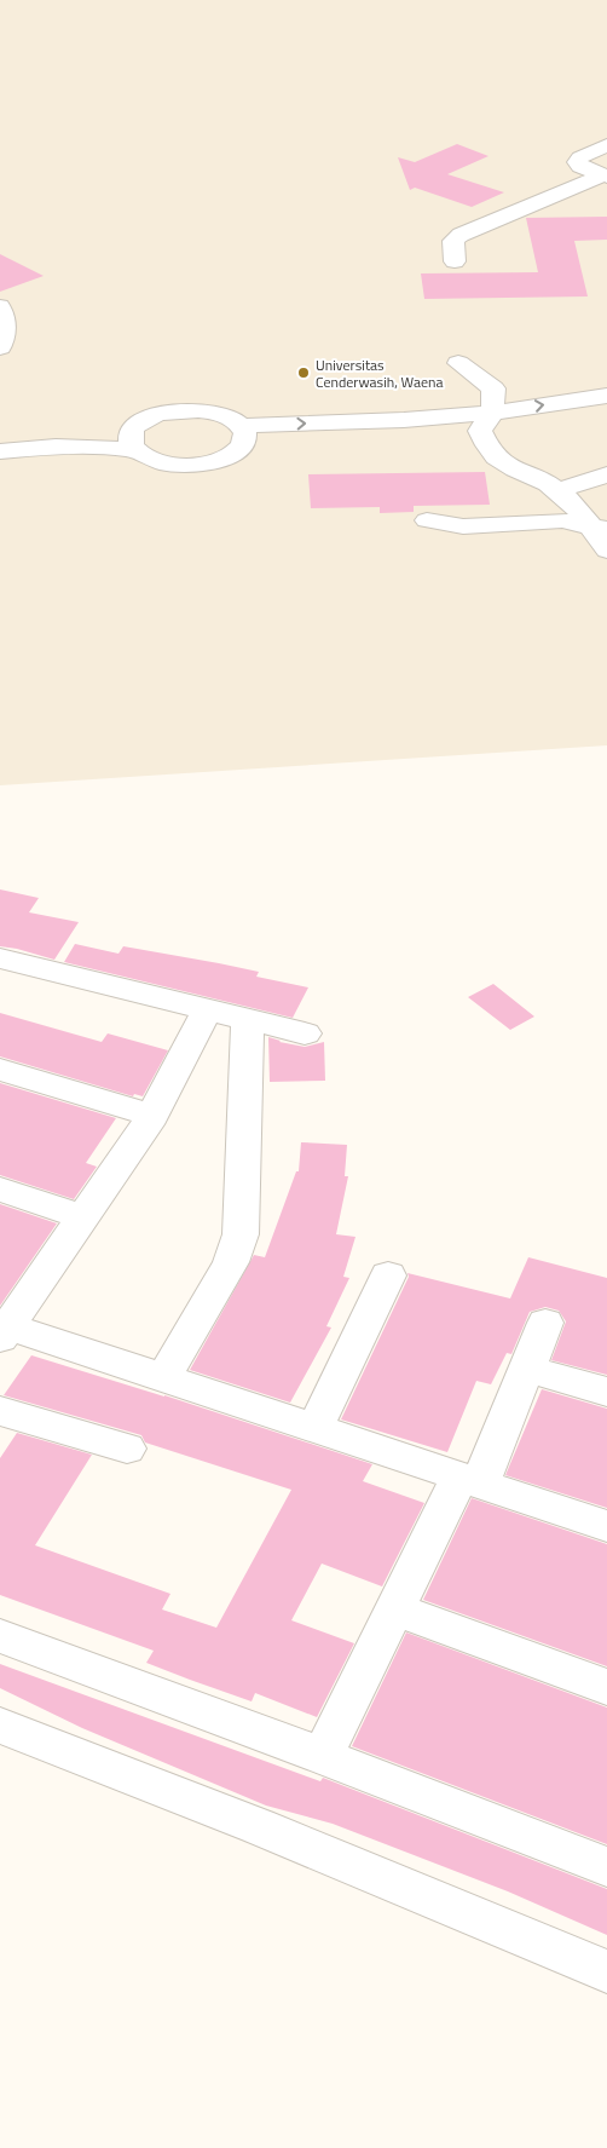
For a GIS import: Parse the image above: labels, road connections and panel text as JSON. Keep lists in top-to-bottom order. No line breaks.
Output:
{"places":["Universitas Cenderwasih, Waena"]}
